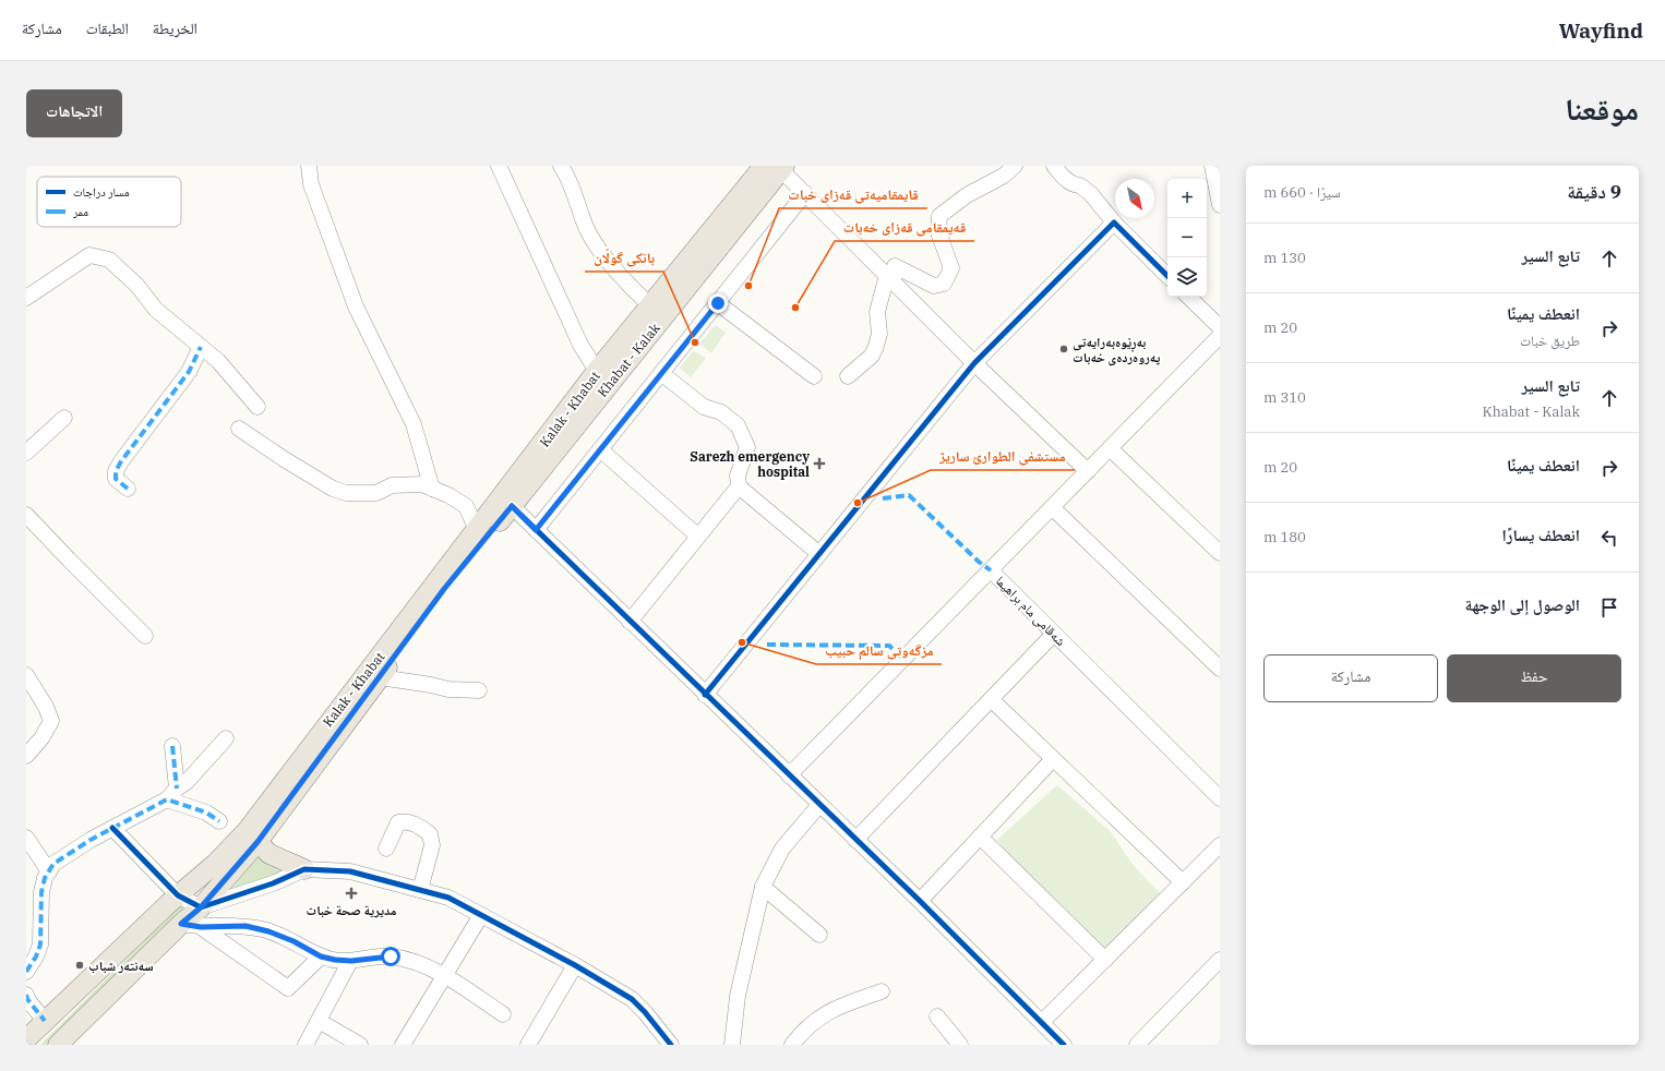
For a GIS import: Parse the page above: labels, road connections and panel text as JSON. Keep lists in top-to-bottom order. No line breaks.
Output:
{"streets":{"main road":["Khabat - Kalak","Kalak - Khabat"],"street":["شەقامی مام براهیما"]},"crossings":[["Khabat - Kalak","Kalak - Khabat"]],"places":{"other":["قایمقامیەتى قەزای خبات","قەیمقامی قەزای خەبات","بانکی گوڵان","بەڕێوەبەرایەتی پەروەردەی خەبات","مستشفى الطوارئ ساريژ","مزگەوتی سالم حبیب","سەنتەر شباب"],"health":["Sarezh emergency hospital","مديرية صحة خبات"]},"legend":["مسار دراجات","ممر"],"north":"bottom right","page":{"header":"Wayfind","nav":["الخريطة","الطبقات","مشاركة"],"title":"موقعنا","buttons":["الاتجاهات",["حفظ","مشاركة"]],"heading":["9 دقيقة","سيرًا · 660 m"],"map_buttons":["+","−"],"list":[["تابع السير","130 m"],["انعطف يمينًا","طريق خبات","20 m"],["تابع السير","Khabat - Kalak","310 m"],["انعطف يمينًا","20 m"],["انعطف يسارًا","180 m"],"الوصول إلى الوجهة"]}}
